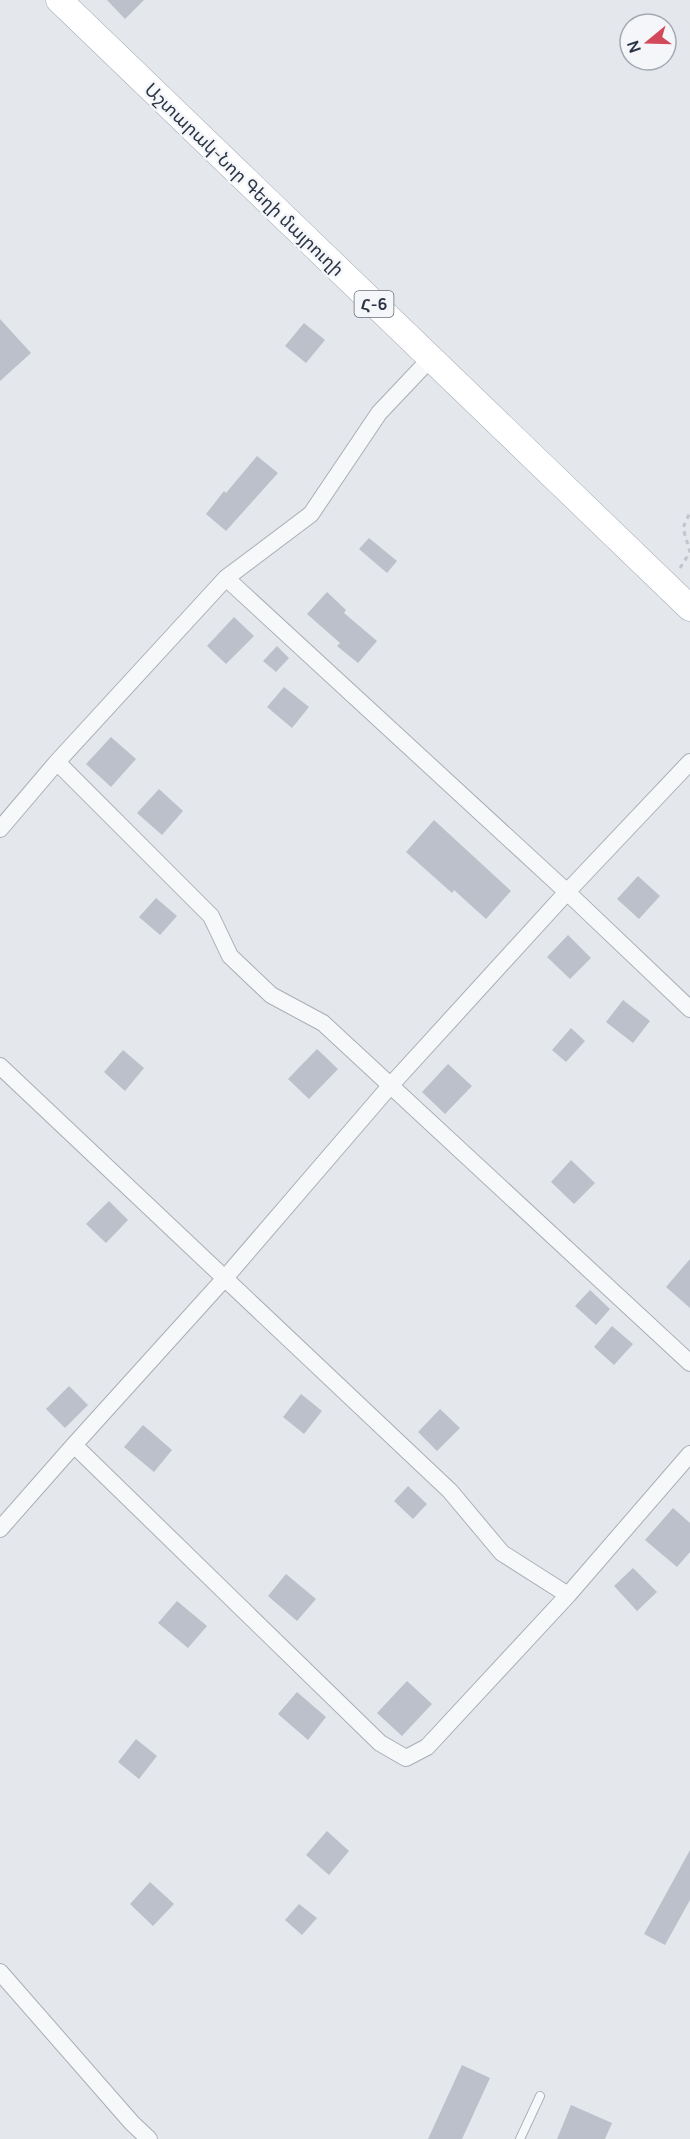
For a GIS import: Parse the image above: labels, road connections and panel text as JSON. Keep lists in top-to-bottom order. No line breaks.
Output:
{"streets":{"main road":["Աշտարակ-Նոր Գեղի մայրուղի","Հ-6"]},"north":"left"}
